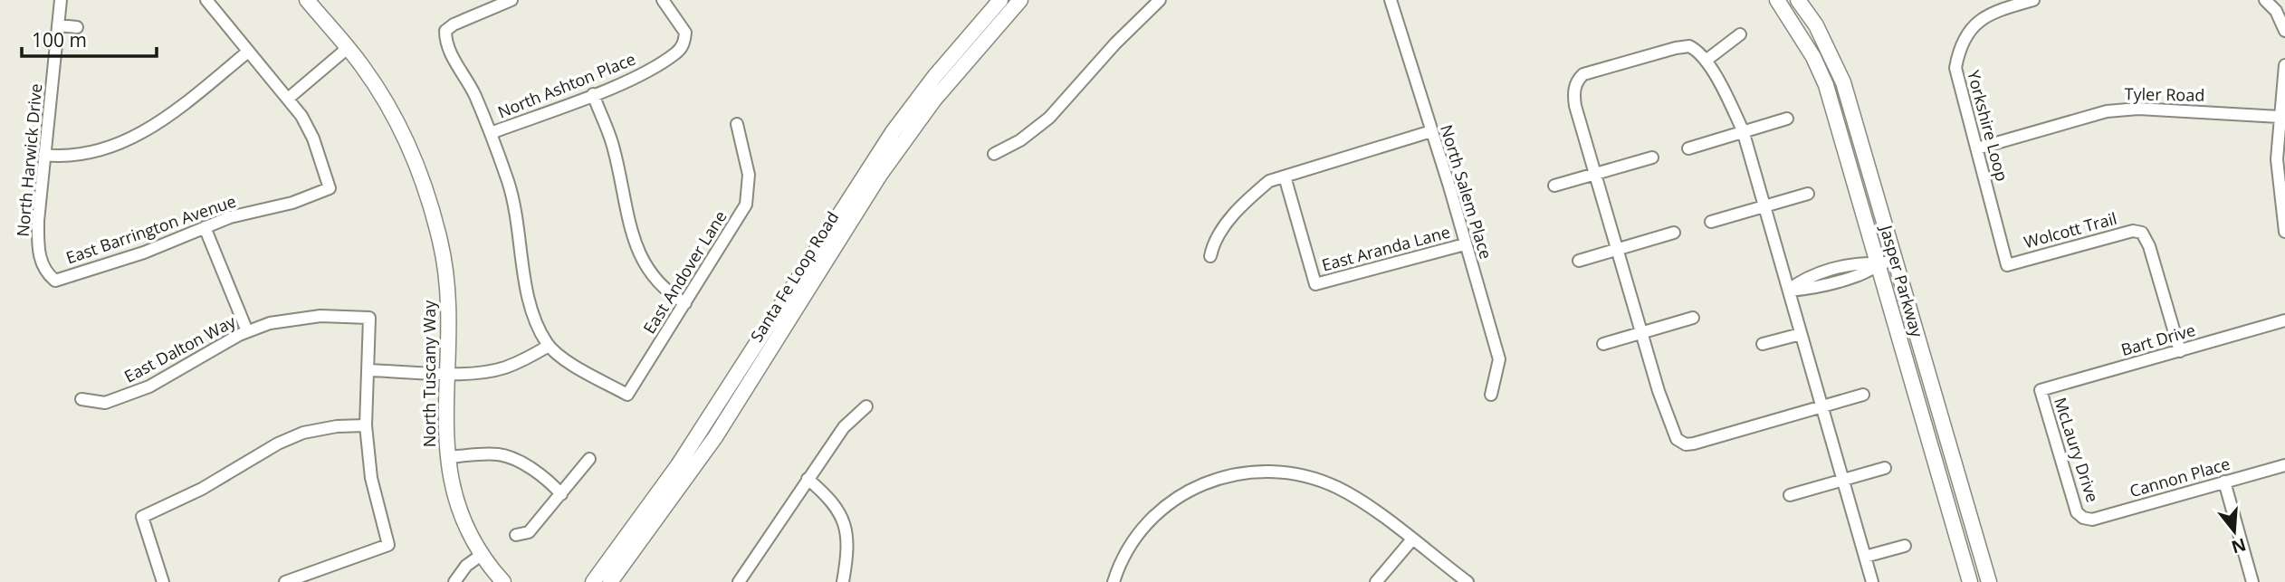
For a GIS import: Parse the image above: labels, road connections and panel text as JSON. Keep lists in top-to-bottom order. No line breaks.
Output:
{"streets":{"street":["North Ashton Place","Tyler Road","Yorkshire Loop","North Harwick Drive","North Salem Place","East Barrington Avenue","Wolcott Trail","East Aranda Lane","East Andover Lane","Santa Fe Loop Road","Jasper Parkway","Bart Drive","East Dalton Way","North Tuscany Way","McLaury Drive","Cannon Place"]},"crossings":[["Tyler Road","Yorkshire Loop"],["Yorkshire Loop","Wolcott Trail"],["North Harwick Drive","East Barrington Avenue"],["North Salem Place","East Aranda Lane"],["Wolcott Trail","Bart Drive"],["Bart Drive","McLaury Drive"],["McLaury Drive","Cannon Place"]],"scale_bar":"100 m","north":"bottom"}
